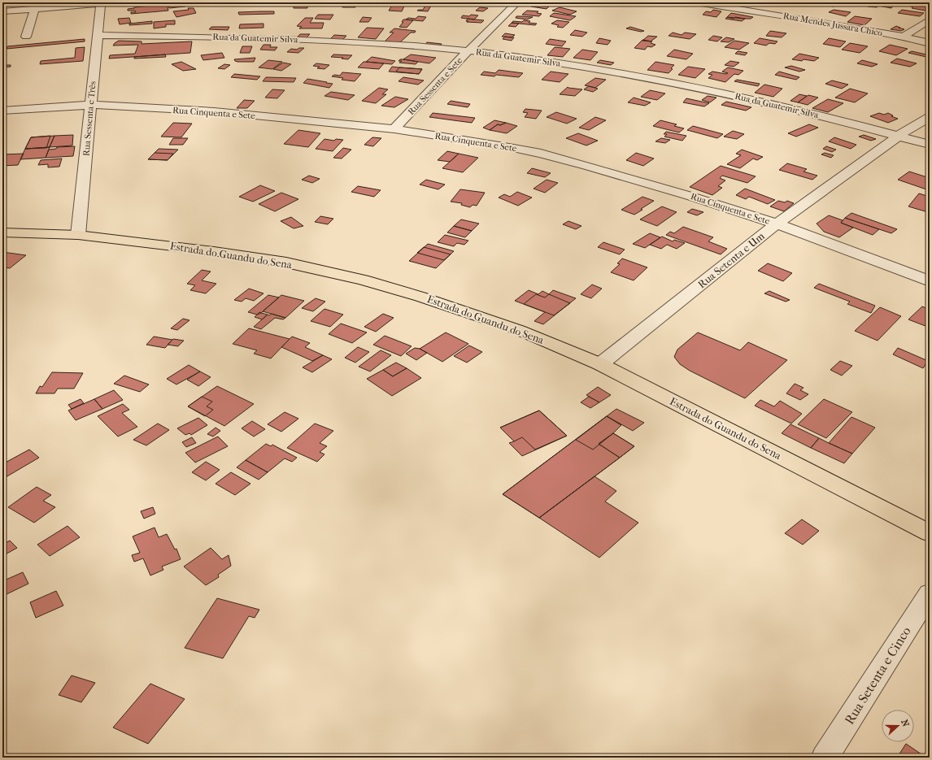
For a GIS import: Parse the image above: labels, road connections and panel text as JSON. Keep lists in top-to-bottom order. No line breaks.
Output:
{"streets":{"main road":["Estrada do Guandu do Sena"],"street":["Rua Mendes Jussara Chico","Rua da Guatemir Silva","Rua Sessenta e Sete","Rua Cinquenta e Sete","Rua Sessenta e Três","Rua Setenta e Um","Rua Setenta e Cinco"]},"crossings":[["Rua da Guatemir Silva","Rua Sessenta e Sete"],["Rua da Guatemir Silva","Rua Sessenta e Três"],["Rua da Guatemir Silva","Rua Setenta e Um"],["Rua Sessenta e Sete","Rua Cinquenta e Sete"],["Rua Cinquenta e Sete","Rua Sessenta e Três"],["Rua Cinquenta e Sete","Rua Setenta e Um"],["Rua Sessenta e Três","Estrada do Guandu do Sena"],["Estrada do Guandu do Sena","Rua Setenta e Um"]],"north":"right"}
